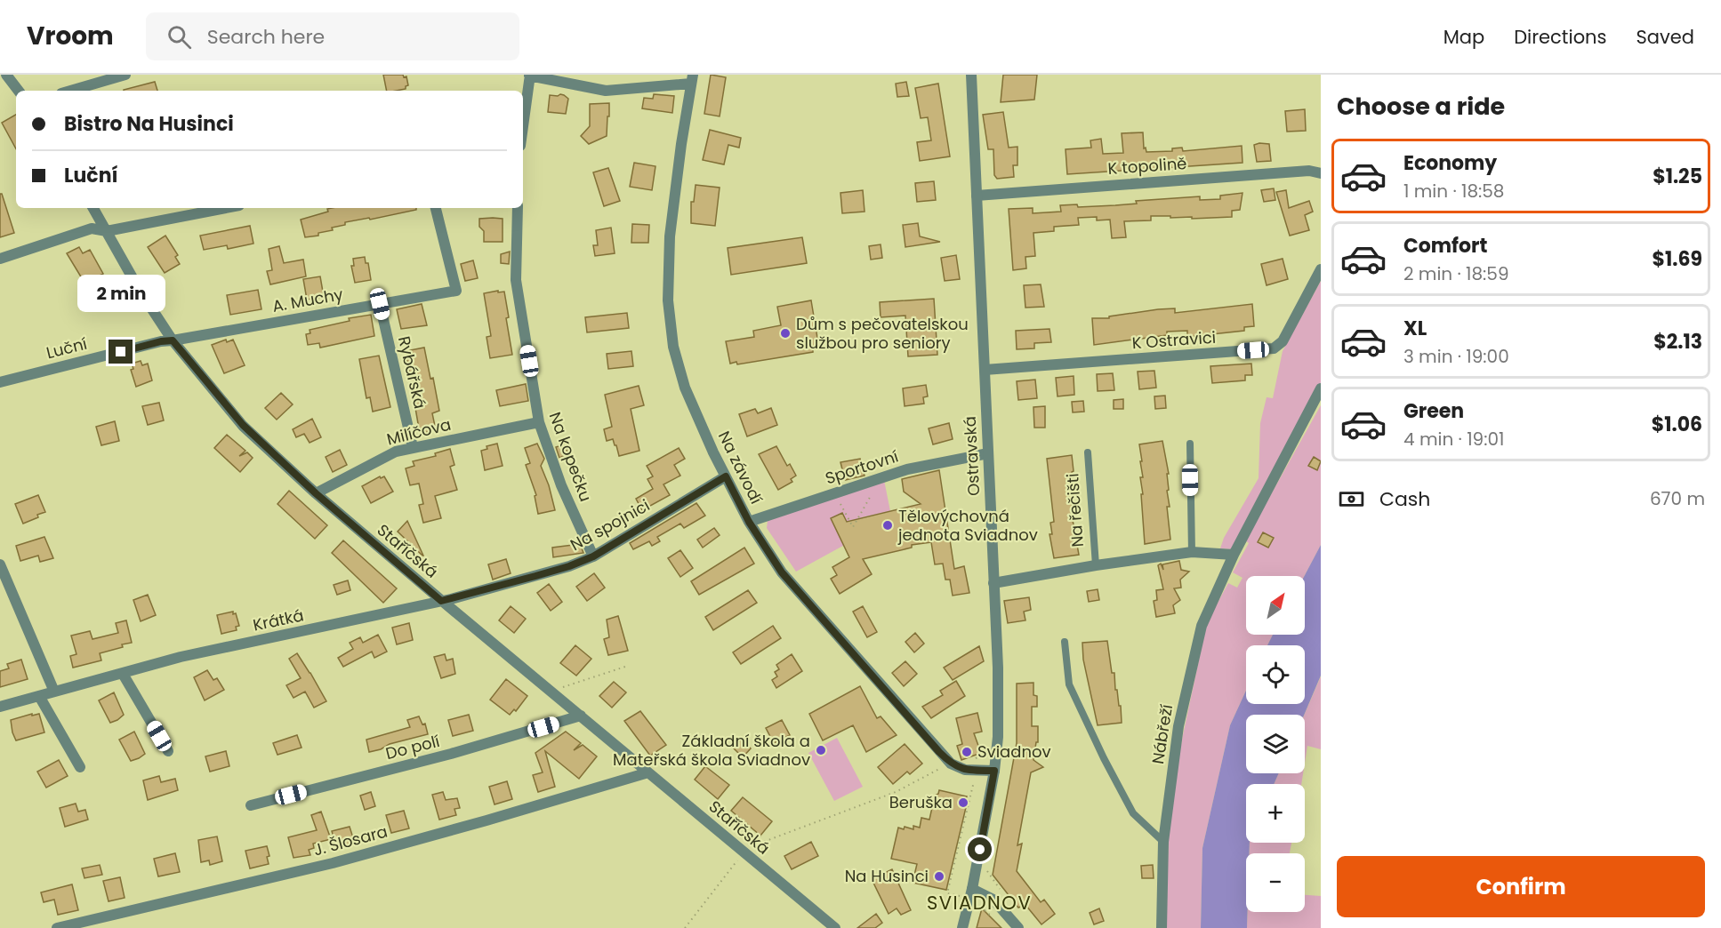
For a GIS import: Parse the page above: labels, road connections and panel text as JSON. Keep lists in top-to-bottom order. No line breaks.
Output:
{"streets":{"street":["K topolině","A. Muchy","K Ostravici","Luční","Rybářská","Milíčova","Ostravská","Na kopečku","Na závodí","Sportovní","Na řečišti","Na spojnici","Staříčská","Krátká","Nábřeží","Do polí","J. Šlosara"]},"crossings":[["K topolině","Ostravská"],["A. Muchy","Luční"],["A. Muchy","Rybářská"],["A. Muchy","Staříčská"],["K Ostravici","Ostravská"],["Luční","Staříčská"],["Rybářská","Milíčova"],["Milíčova","Na kopečku"],["Milíčova","Staříčská"],["Ostravská","Sportovní"],["Ostravská","Na řečišti"],["Na kopečku","Na spojnici"],["Na závodí","Sportovní"],["Na závodí","Na spojnici"],["Na řečišti","Nábřeží"],["Na spojnici","Staříčská"],["Na spojnici","Krátká"],["Staříčská","Krátká"],["Staříčská","Do polí"],["Staříčská","J. Šlosara"]],"districts":["SVIADNOV"],"places":["Dům s pečovatelskou službou pro seniory","Tělovýchovná jednota Sviadnov","Základní škola a Mateřská škola Sviadnov","Sviadnov","Beruška","Na Husinci"],"north":"top right","page":{"header":"Vroom","search":"Search here","nav":["Map","Directions","Saved"],"heading":"Choose a ride","banner":["Bistro Na Husinci","Luční"],"list":[{"name":"Economy","note":"1 min · 18:58","value":"$1.25"},{"name":"Comfort","note":"2 min · 18:59","value":"$1.69"},{"name":"XL","note":"3 min · 19:00","value":"$2.13"},{"name":"Green","note":"4 min · 19:01","value":"$1.06"}],"bubble":"2 min","pay":["Cash","670 m"],"map_buttons":["+","−"],"buttons":"Confirm"}}
